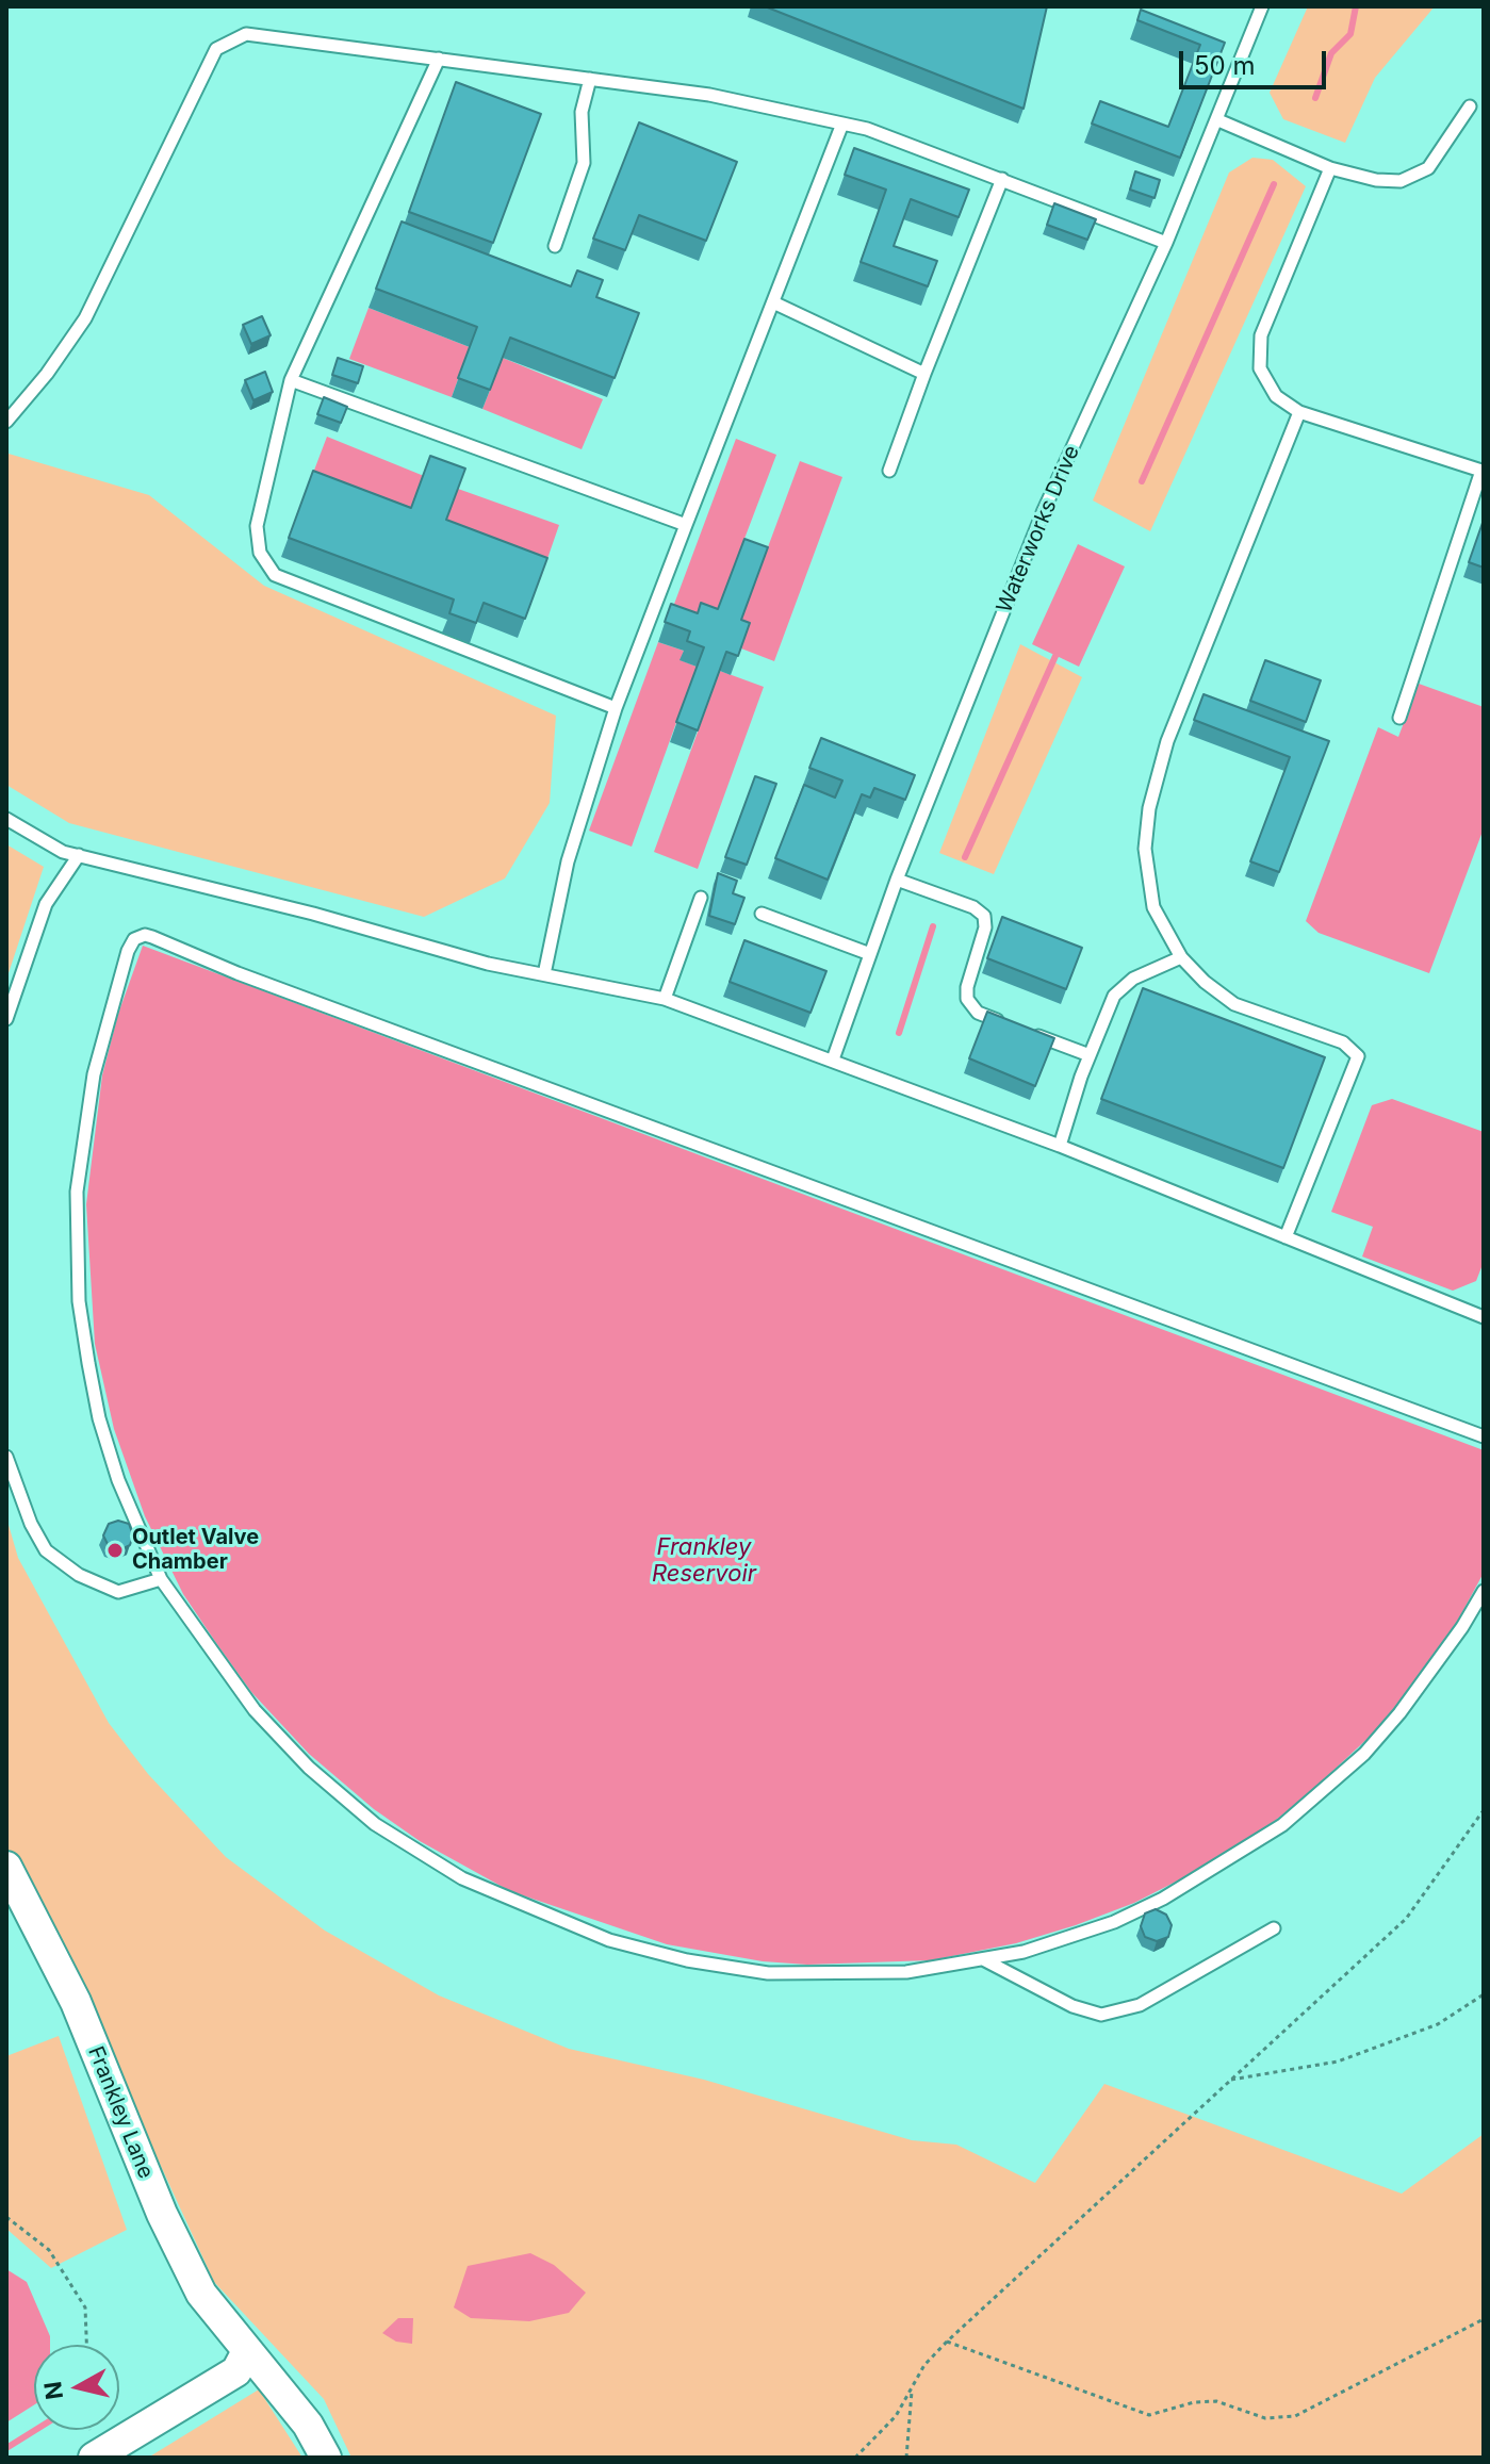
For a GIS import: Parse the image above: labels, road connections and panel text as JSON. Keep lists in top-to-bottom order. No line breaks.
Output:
{"streets":{"street":["Frankley Lane"],"lane":["Waterworks Drive"]},"water":["Frankley Reservoir"],"places":["Outlet Valve Chamber"],"scale_bar":"50 m","north":"left"}
